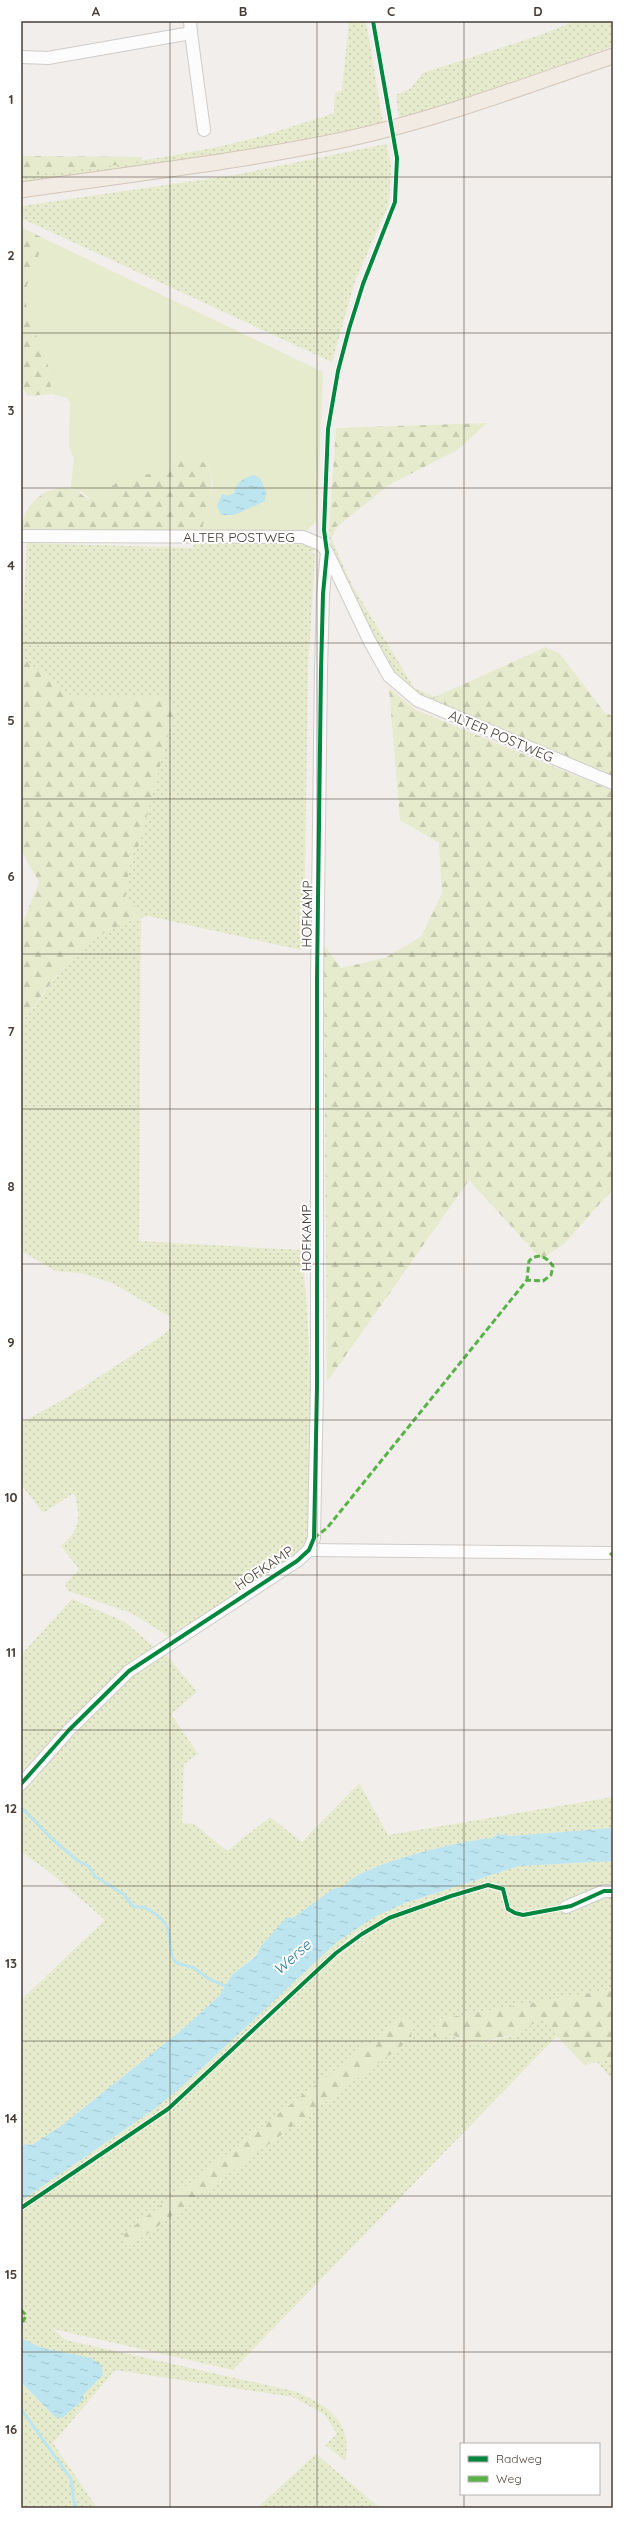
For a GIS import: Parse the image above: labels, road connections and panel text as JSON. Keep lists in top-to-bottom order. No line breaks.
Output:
{"streets":{"street":["ALTER POSTWEG","HOFKAMP"]},"crossings":[["ALTER POSTWEG","HOFKAMP"]],"water":["Werse"],"legend":["Radweg","Weg"],"grid":{"columns":["A","B","C","D"],"rows":["1","2","3","4","5","6","7","8","9","10","11","12","13","14","15","16"]}}
